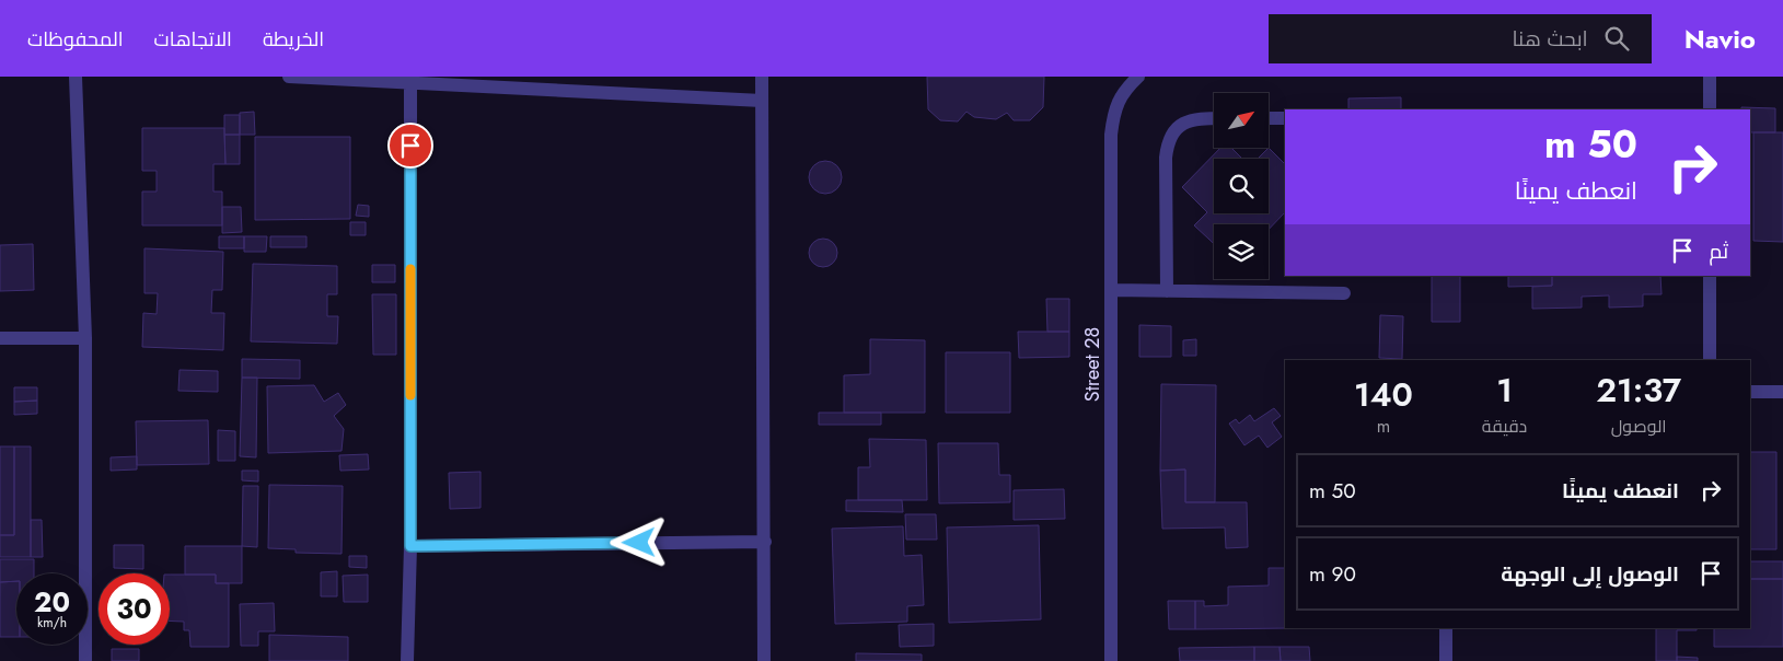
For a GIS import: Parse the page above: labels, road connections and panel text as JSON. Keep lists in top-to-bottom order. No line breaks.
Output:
{"streets":{"street":["Street 28"]},"north":"top right","page":{"header":"Navio","search":"ابحث هنا","nav":["الخريطة","الاتجاهات","المحفوظات"],"turn":["50 m","انعطف يمينًا"],"then":"ثم","eta":["21:37","الوصول","1","دقيقة","140","m"],"list":[{"name":"انعطف يمينًا","value":"50 m"},{"name":"الوصول إلى الوجهة","value":"90 m"}],"speed":"20 km/h","limit":"30"}}
